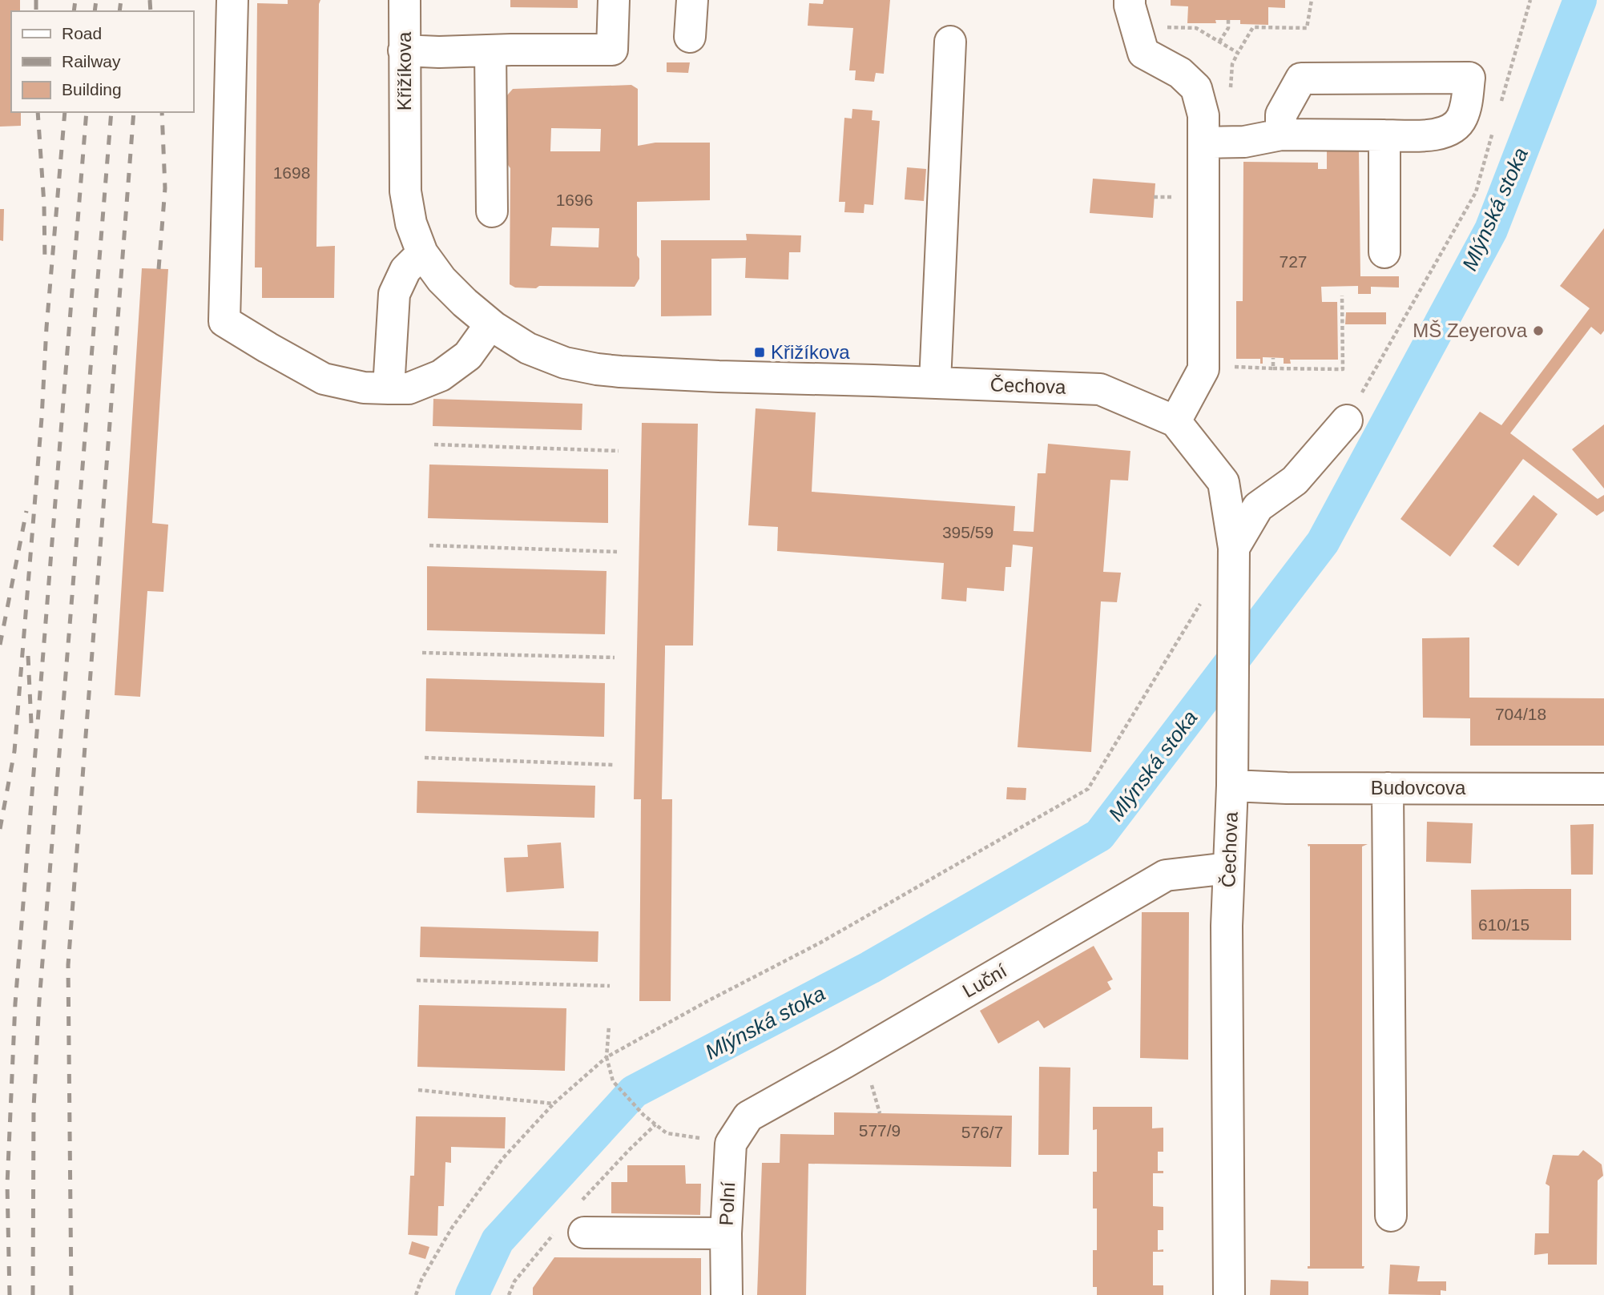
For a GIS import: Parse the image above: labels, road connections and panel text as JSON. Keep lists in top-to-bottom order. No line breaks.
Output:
{"streets":{"street":["Křižíkova","Čechova","Budovcova","Luční","Polní"]},"crossings":[["Křižíkova","Čechova"],["Čechova","Budovcova"],["Čechova","Luční"],["Luční","Polní"]],"water":["Mlýnská stoka"],"places":{"other":["MŠ Zeyerova"],"transit":["Křižíkova"]},"house_numbers":["1698","1696","727","395/59","704/18","610/15","577/9","576/7"],"legend":["Road","Railway","Building"]}
